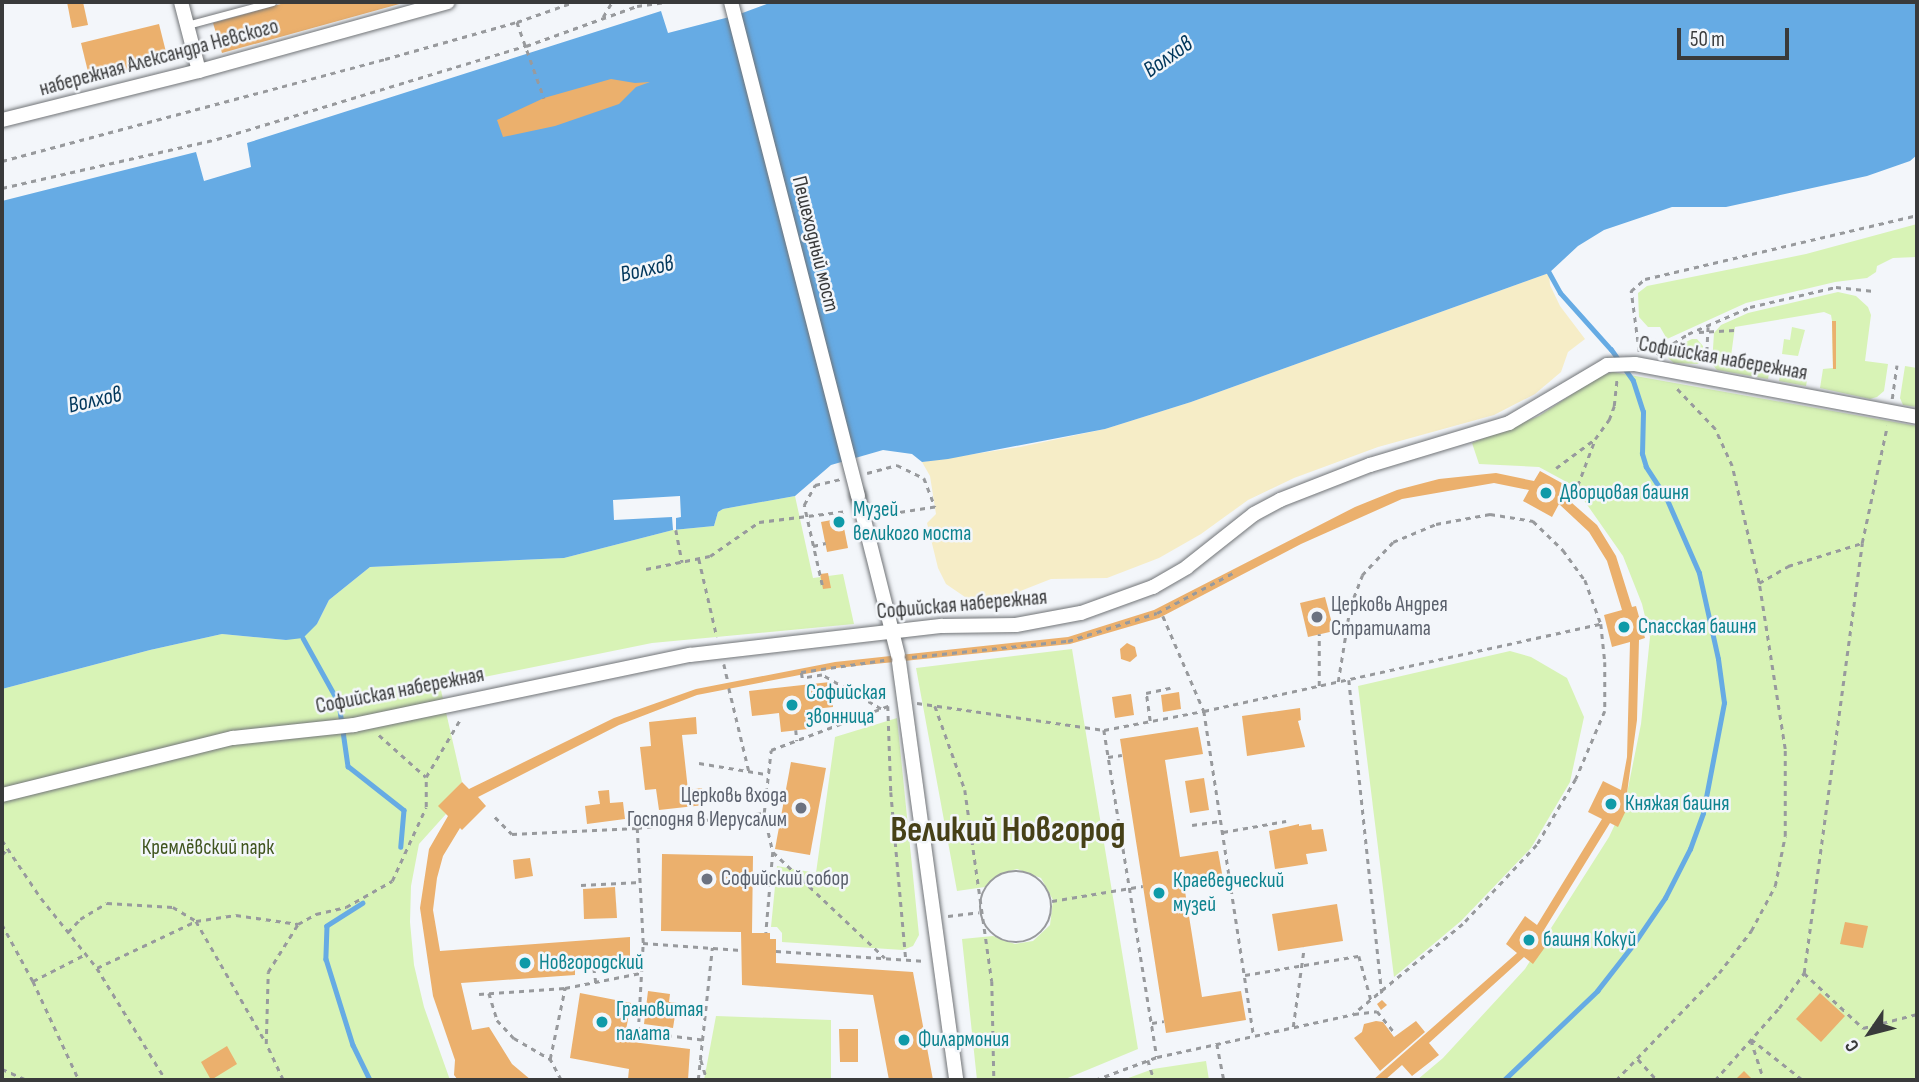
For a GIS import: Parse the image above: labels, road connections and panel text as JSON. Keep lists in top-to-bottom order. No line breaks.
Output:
{"streets":{"street":["набережная Александра Невского","Пешеходный мост","Софийская набережная"]},"crossings":[["Пешеходный мост","Софийская набережная"]],"districts":["Великий Новгород"],"water":["Волхов"],"parks":["Кремлёвский парк"],"places":["Дворцовая башня","Музей великого моста","Церковь Андрея Стратилата","Спасская башня","Софийская звонница","Княжая башня","Церковь входа Господня в Иерусалим","Софийский собор","Краеведческий музей","башня Кокуй","Новгородский","Грановитая палата","Филармония"],"scale_bar":"50 m","north":"bottom left"}
